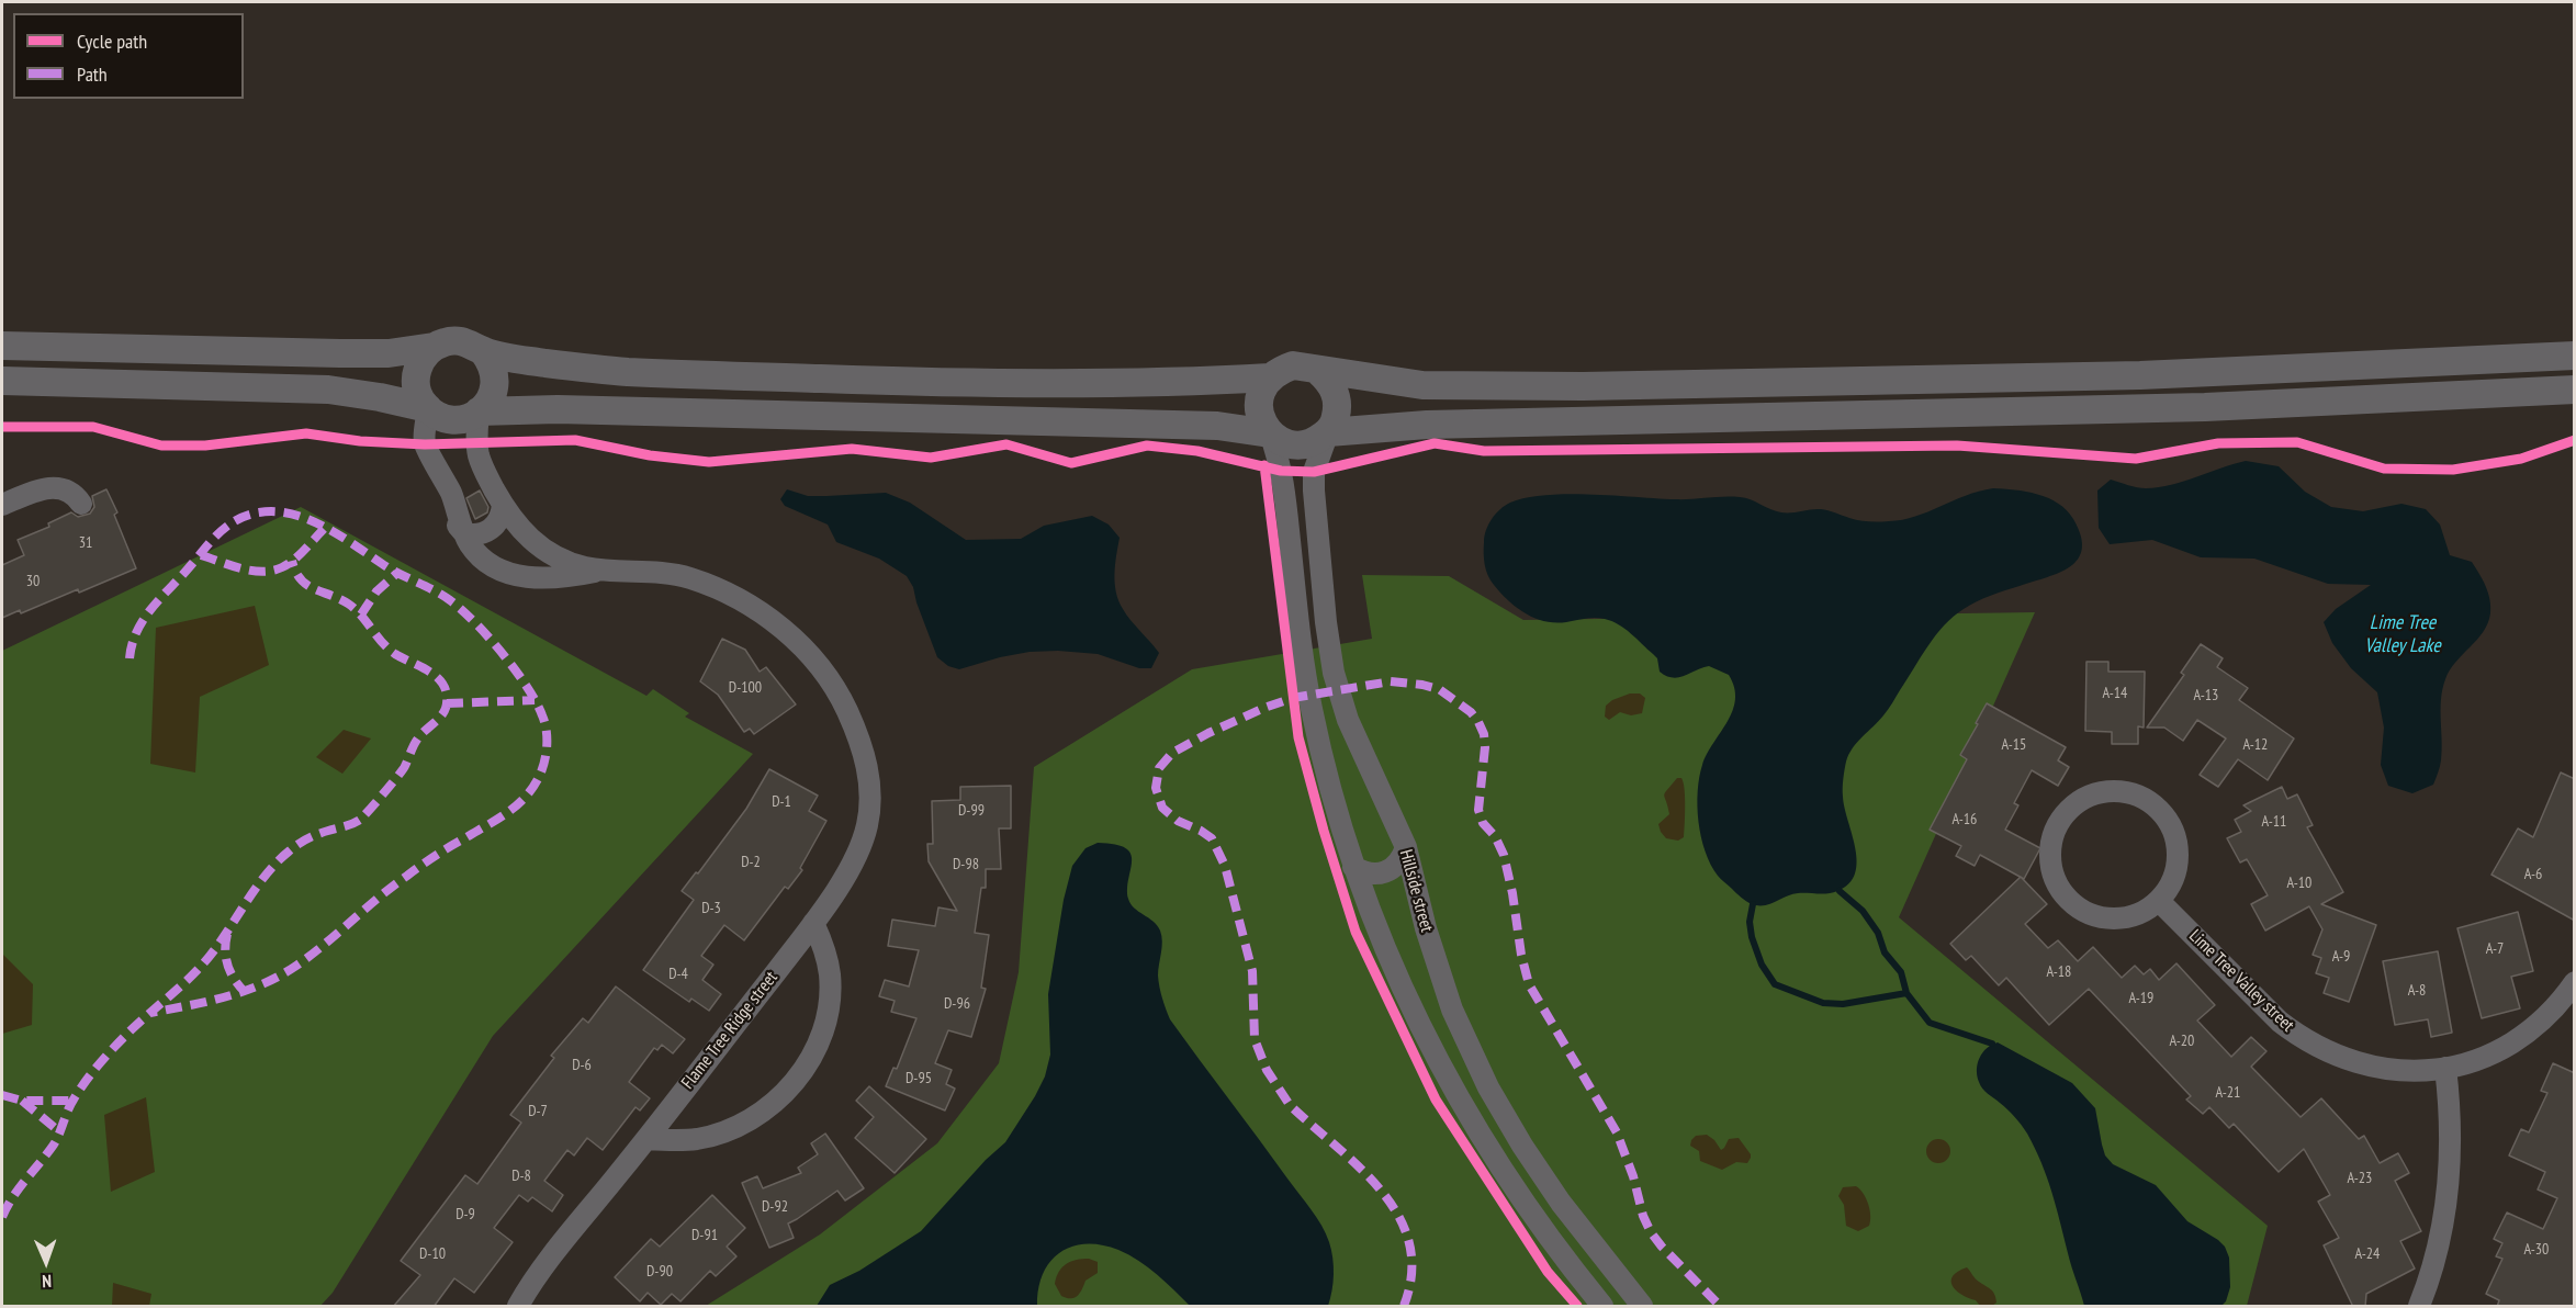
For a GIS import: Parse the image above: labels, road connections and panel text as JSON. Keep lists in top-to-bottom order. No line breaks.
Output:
{"streets":{"street":["Hillside street","Lime Tree Valley street","Flame Tree Ridge street"]},"water":["Lime Tree Valley Lake"],"house_numbers":["31","30","D-100","A-14","A-13","A-15","A-12","D-1","D-99","A-16","A-11","D-2","D-98","A-6","A-10","D-3","A-7","A-9","A-18","D-4","A-8","A-19","D-96","A-20","D-6","D-95","A-21","D-7","D-8","A-23","D-92","D-9","D-91","A-30","D-10","A-24","D-90"],"legend":["Cycle path","Path"],"north":"bottom"}
